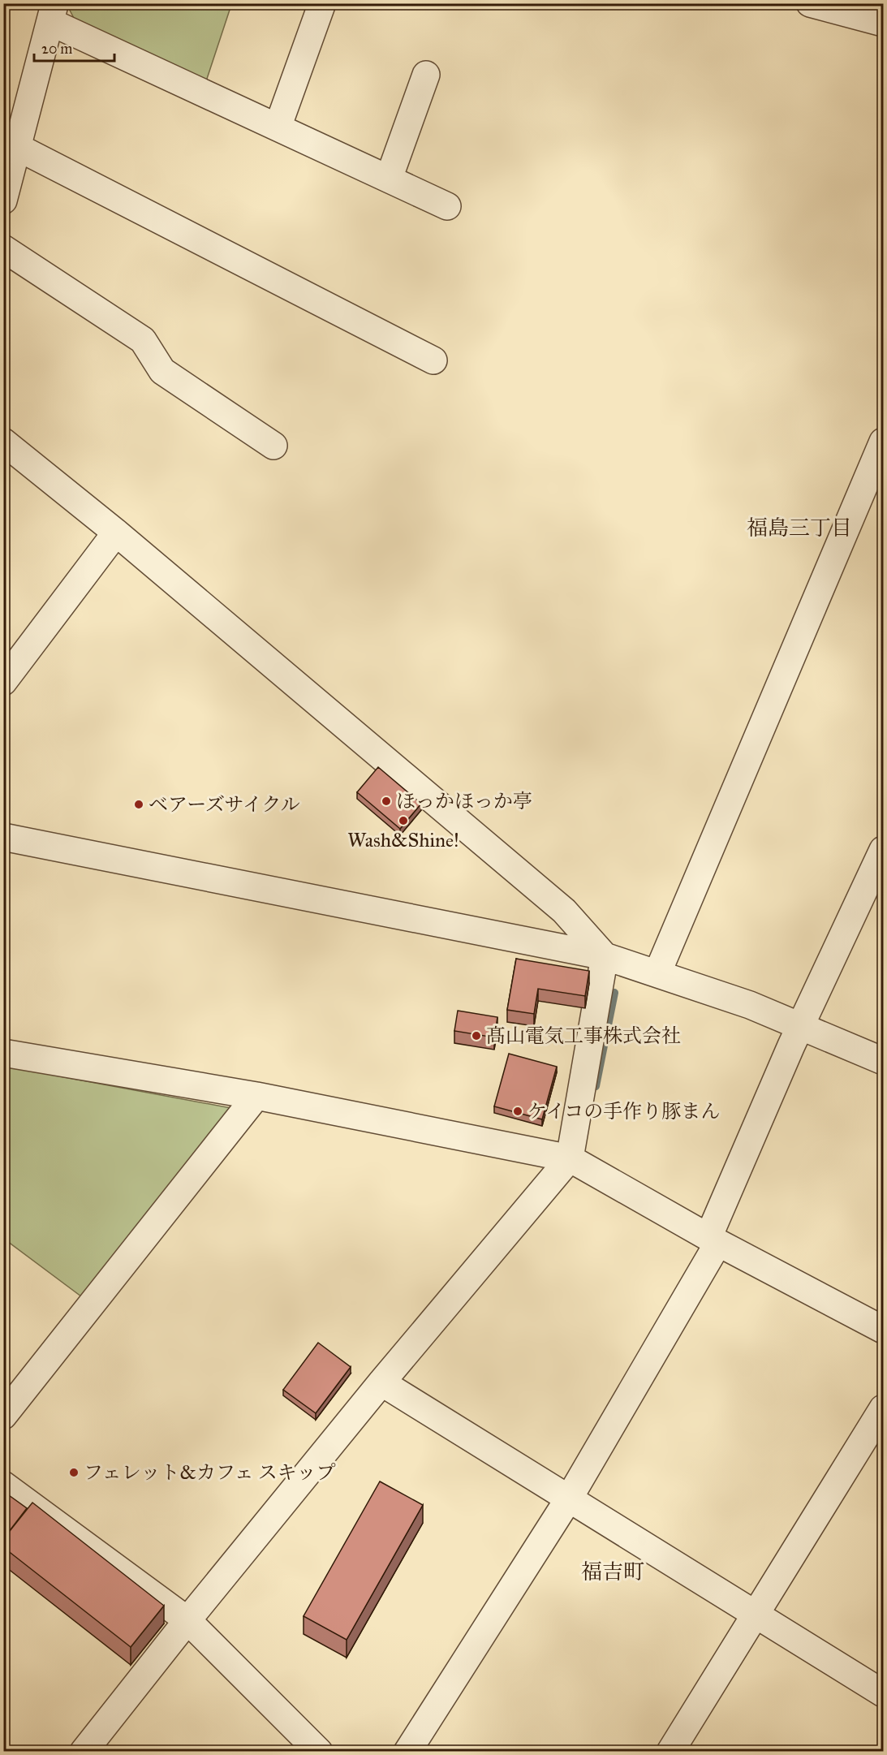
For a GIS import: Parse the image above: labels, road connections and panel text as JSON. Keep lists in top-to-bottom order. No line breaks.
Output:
{"districts":["福島三丁目","福吉町"],"places":["ほっかほっか亭","ベアーズサイクル","Wash&Shine!","髙山電気工事株式会社","ケイコの手作り豚まん","フェレット&カフェ スキップ"],"scale_bar":"20 m"}
